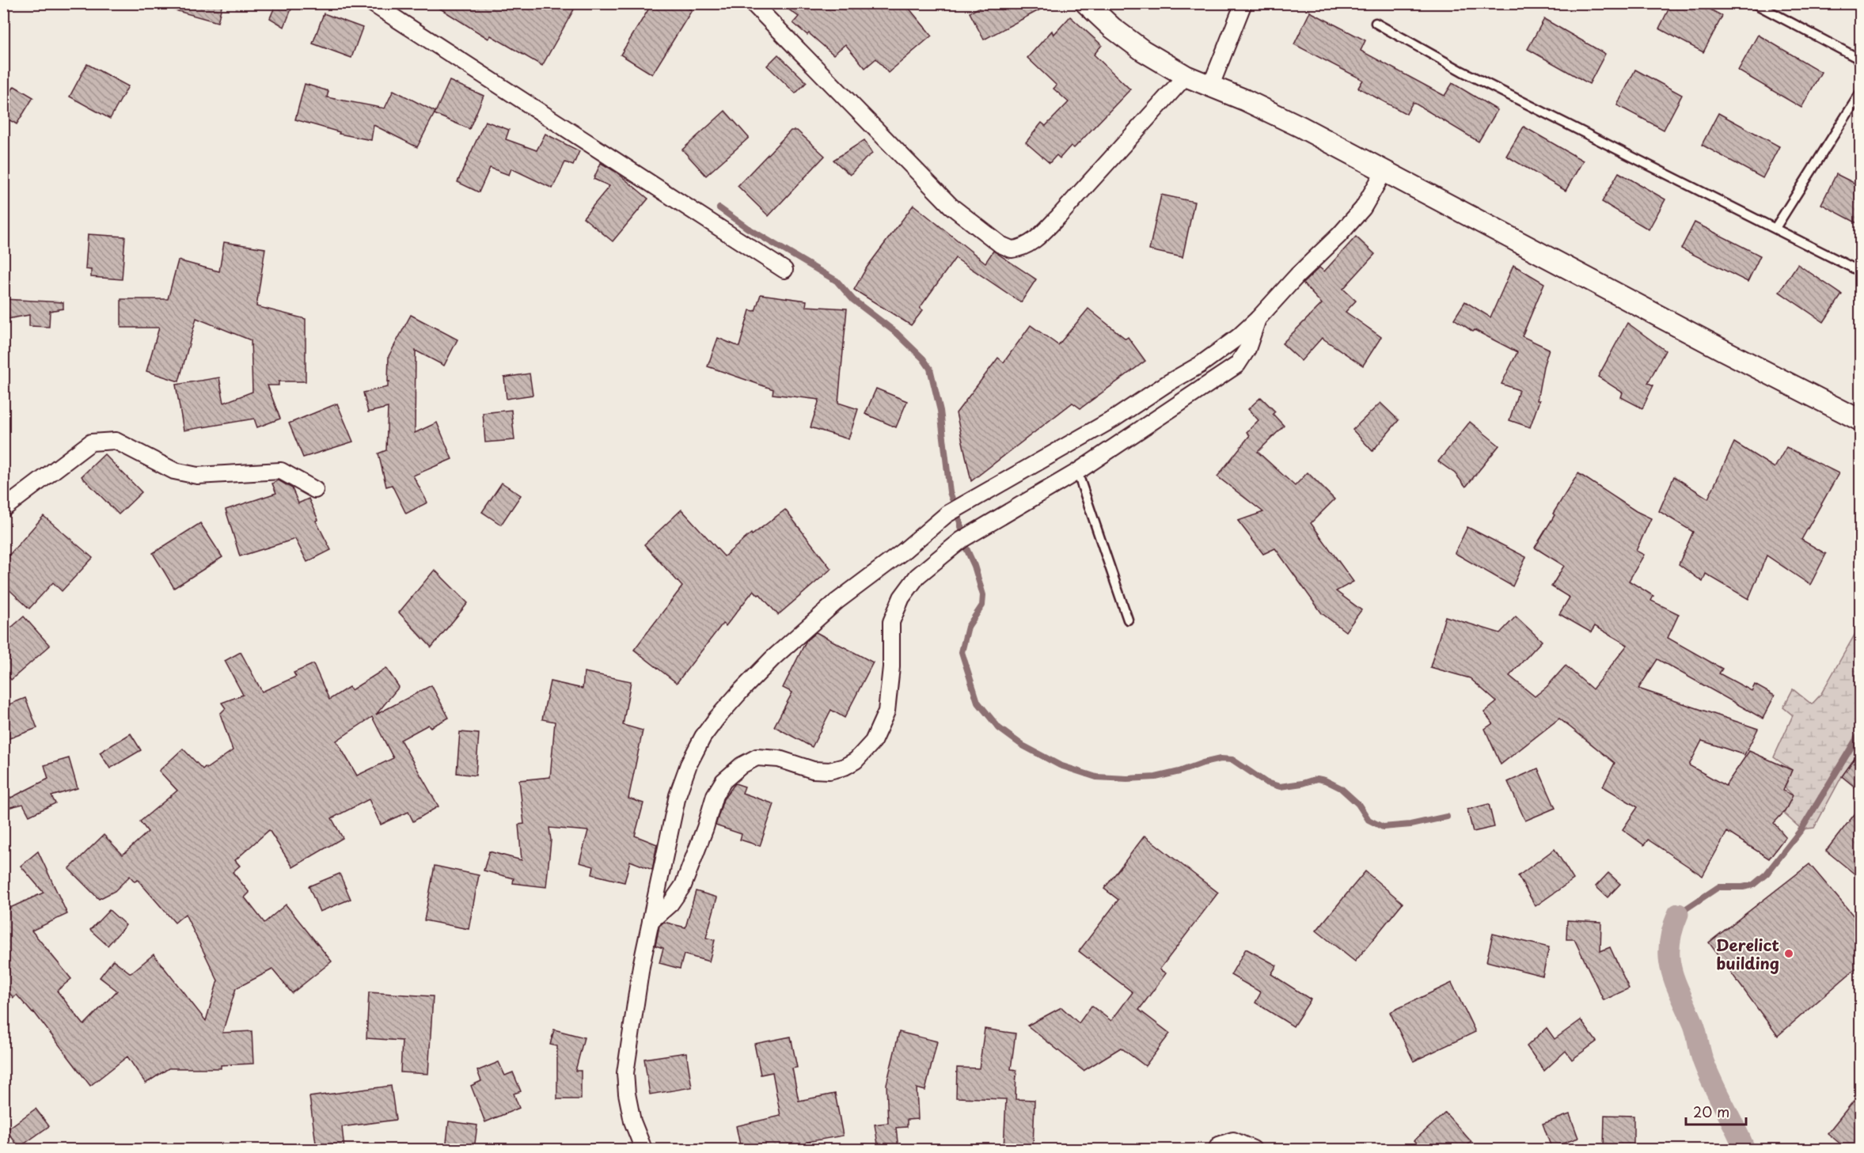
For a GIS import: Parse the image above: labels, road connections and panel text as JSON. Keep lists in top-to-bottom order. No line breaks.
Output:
{"places":["Derelict building"],"scale_bar":"20 m"}
